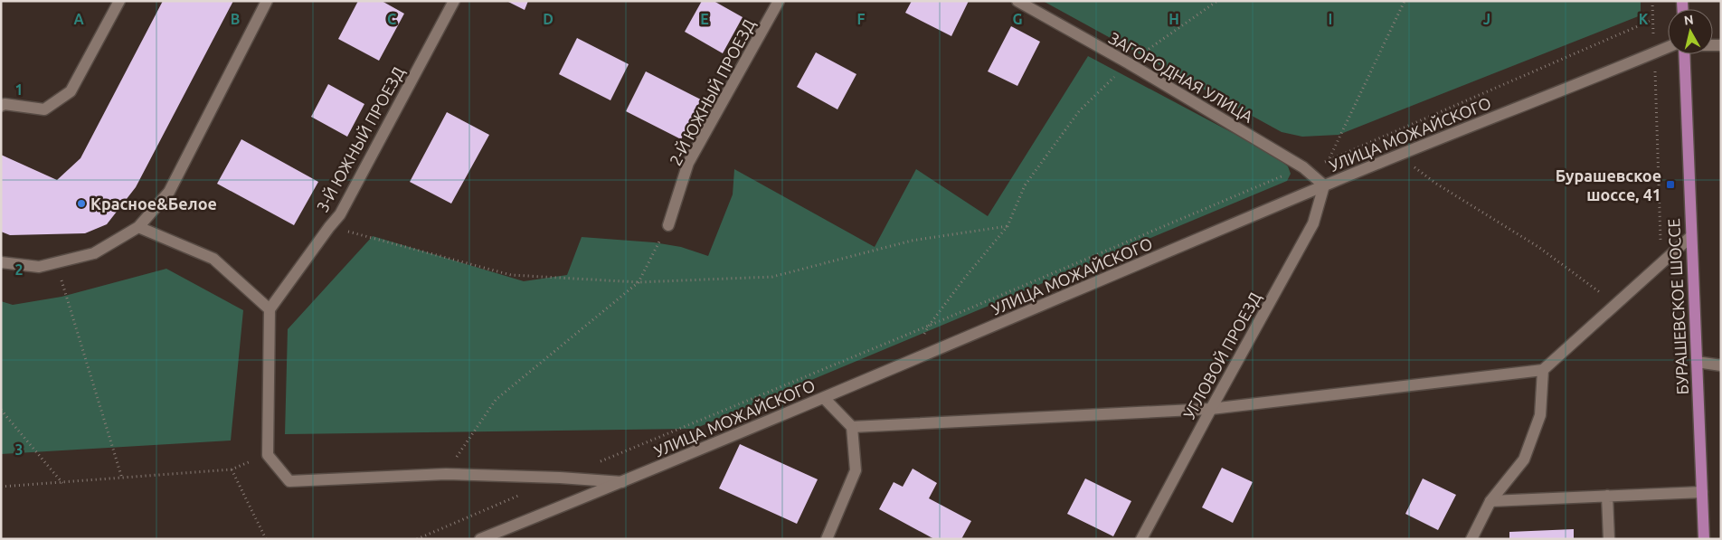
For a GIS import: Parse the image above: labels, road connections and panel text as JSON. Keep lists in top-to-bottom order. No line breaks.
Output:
{"streets":{"main road":["БУРАШЕВСКОЕ ШОССЕ"],"street":["ЗАГОРОДНАЯ УЛИЦА","2-Й ЮЖНЫЙ ПРОЕЗД","УЛИЦА МОЖАЙСКОГО","3-Й ЮЖНЫЙ ПРОЕЗД","УГЛОВОЙ ПРОЕЗД"]},"crossings":[["ЗАГОРОДНАЯ УЛИЦА","УЛИЦА МОЖАЙСКОГО"],["ЗАГОРОДНАЯ УЛИЦА","УГЛОВОЙ ПРОЕЗД"],["УЛИЦА МОЖАЙСКОГО","УГЛОВОЙ ПРОЕЗД"]],"places":{"transit":["Бурашевское шоссе, 41"],"other":["Красное&Белое"]},"north":"top","grid":{"columns":["A","B","C","D","E","F","G","H","I","J","K"],"rows":["1","2","3"]}}
